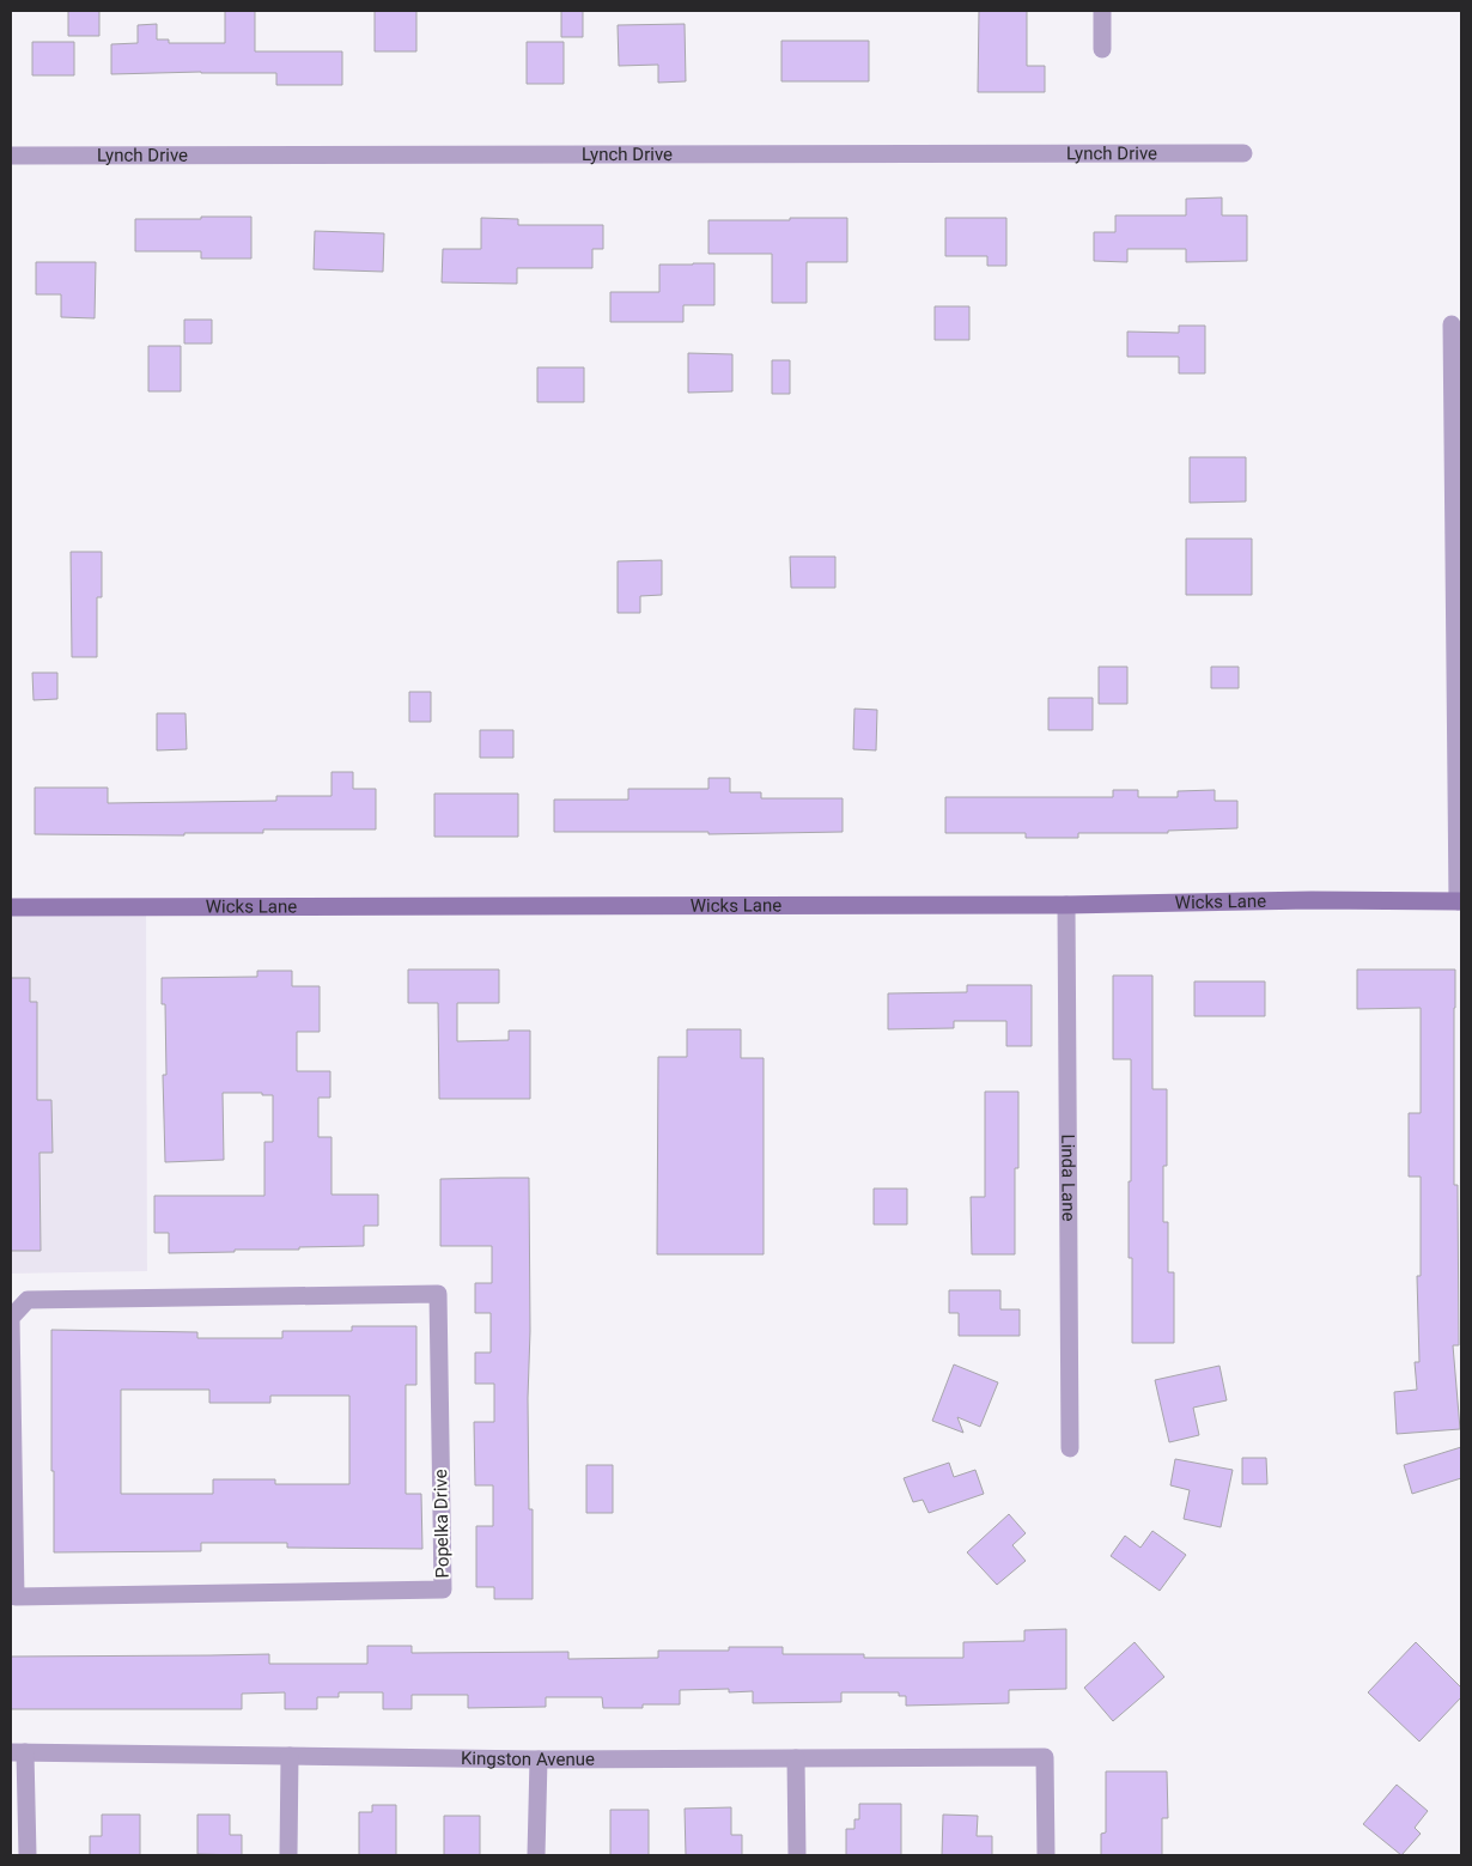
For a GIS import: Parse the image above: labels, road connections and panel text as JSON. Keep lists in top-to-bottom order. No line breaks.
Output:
{"streets":{"street":["Lynch Drive","Wicks Lane","Linda Lane","Popelka Drive","Kingston Avenue"]},"crossings":[["Wicks Lane","Linda Lane"]]}
